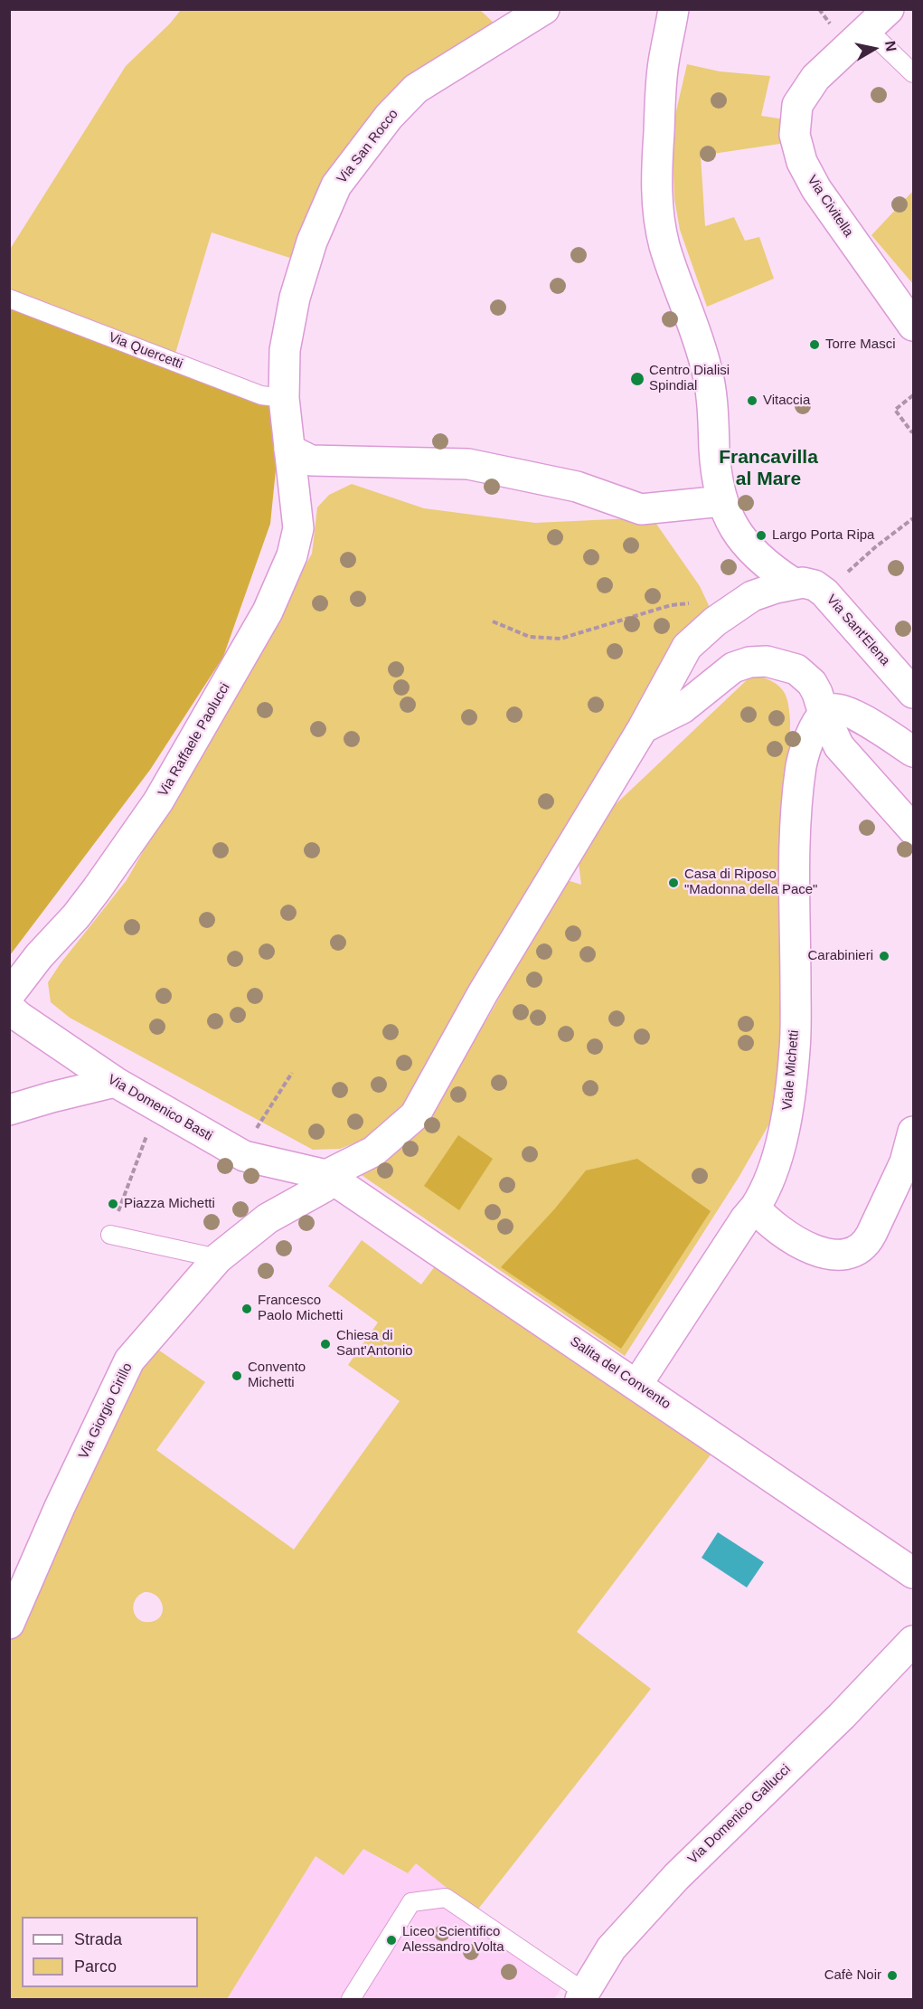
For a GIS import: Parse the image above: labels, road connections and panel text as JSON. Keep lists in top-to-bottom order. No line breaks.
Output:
{"streets":{"street":["Via San Rocco","Via Civitella","Via Sant'Elena","Via Raffaele Paolucci","Viale Michetti","Via Domenico Basti","Salita del Convento","Via Giorgio Cirillo","Via Domenico Gallucci"],"lane":["Via Quercetti"]},"crossings":[["Via San Rocco","Via Quercetti"],["Via San Rocco","Via Raffaele Paolucci"],["Viale Michetti","Salita del Convento"],["Via Domenico Basti","Salita del Convento"],["Via Domenico Basti","Via Giorgio Cirillo"],["Salita del Convento","Via Giorgio Cirillo"]],"districts":["Francavilla al Mare"],"places":["Torre Masci","Centro Dialisi Spindial","Vitaccia","Largo Porta Ripa","Casa di Riposo \"Madonna della Pace\"","Carabinieri","Piazza Michetti","Francesco Paolo Michetti","Chiesa di Sant'Antonio","Convento Michetti","Liceo Scientifico Alessandro Volta","Cafè Noir"],"legend":["Strada","Parco"],"north":"right"}
